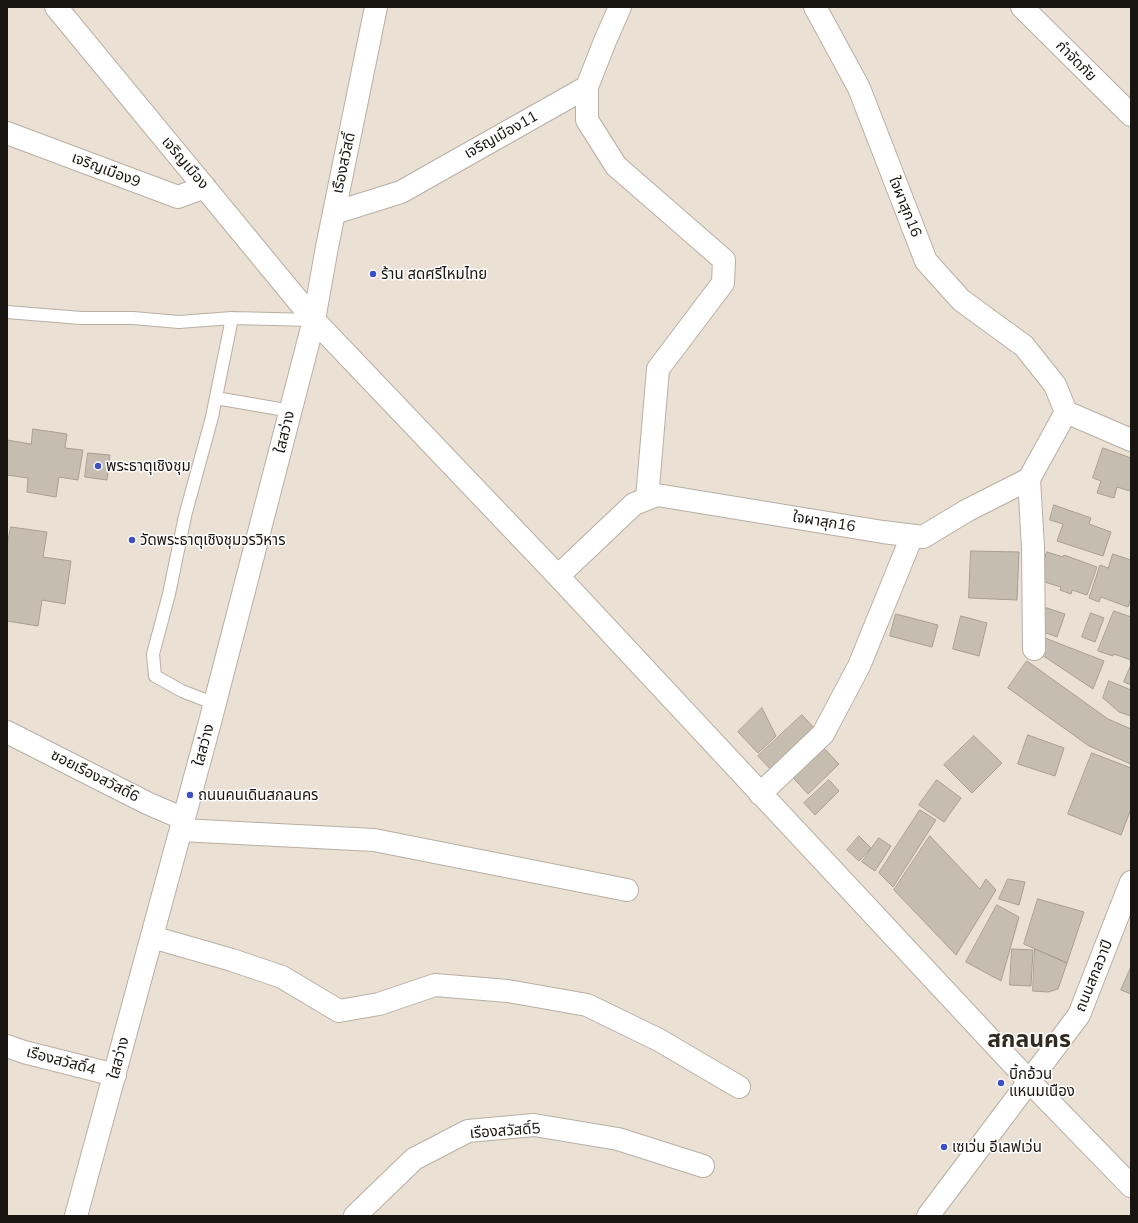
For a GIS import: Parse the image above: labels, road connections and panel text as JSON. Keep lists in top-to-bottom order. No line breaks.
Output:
{"streets":{"street":["กำจัดภัย","เจริญเมือง11","เจริญเมือง","เรืองสวัสดิ์","เจริญเมือง9","ใจผาสุก16","ใสสว่าง","ซอยเรืองสวัสดิ์6","ถนนสกลวาปี","เรืองสวัสดิ์4","เรืองสวัสดิ์5"]},"crossings":[["เจริญเมือง11","เรืองสวัสดิ์"],["เจริญเมือง","เรืองสวัสดิ์"],["เจริญเมือง","เจริญเมือง9"],["เจริญเมือง","ใจผาสุก16"],["เจริญเมือง","ใสสว่าง"],["เจริญเมือง","ถนนสกลวาปี"],["เรืองสวัสดิ์","ใสสว่าง"],["ใสสว่าง","ซอยเรืองสวัสดิ์6"],["ใสสว่าง","เรืองสวัสดิ์4"]],"districts":["สกลนคร"],"places":["ร้าน สดศรีไหมไทย","พระธาตุเชิงชุม","วัดพระธาตุเชิงชุมวรวิหาร","ถนนคนเดินสกลนคร","บิ้กอ้วน แหนมเนือง","เซเว่น อีเลฟเว่น"]}
